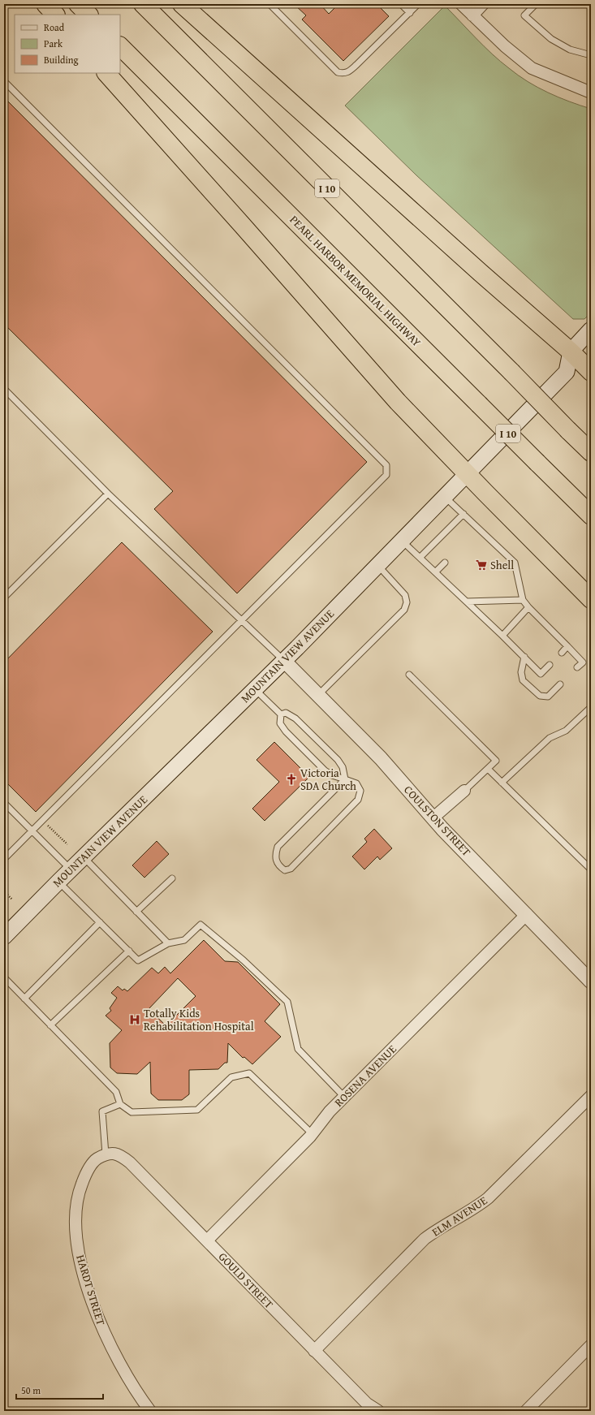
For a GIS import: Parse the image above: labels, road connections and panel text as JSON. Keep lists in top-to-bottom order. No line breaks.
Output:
{"streets":{"highway":["I 10","PEARL HARBOR MEMORIAL HIGHWAY"],"main road":["MOUNTAIN VIEW AVENUE"],"street":["COULSTON STREET","ROSENA AVENUE","ELM AVENUE","GOULD STREET","HARDT STREET"]},"crossings":[["MOUNTAIN VIEW AVENUE","COULSTON STREET"],["COULSTON STREET","ROSENA AVENUE"],["ROSENA AVENUE","GOULD STREET"],["ELM AVENUE","GOULD STREET"],["GOULD STREET","HARDT STREET"]],"places":{"supermarket":["Shell"],"church":["Victoria SDA Church"],"hospital":["Totally Kids Rehabilitation Hospital"]},"legend":["Road","Park","Building"],"scale_bar":"50 m"}
